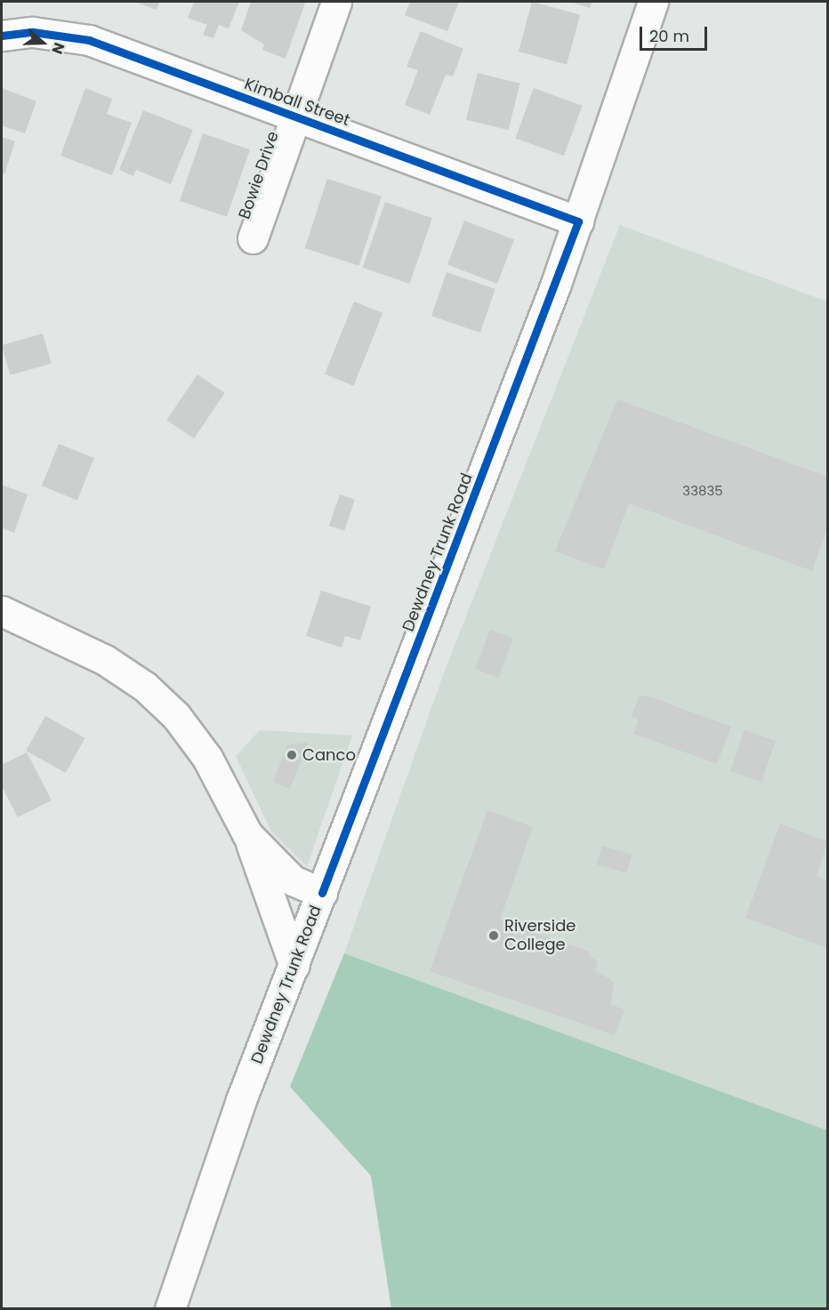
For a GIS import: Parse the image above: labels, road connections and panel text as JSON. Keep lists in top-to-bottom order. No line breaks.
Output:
{"streets":{"main road":["Kimball Street","Bowie Drive","Dewdney Trunk Road"]},"crossings":[["Kimball Street","Bowie Drive"],["Kimball Street","Dewdney Trunk Road"]],"places":["Canco","Riverside College"],"house_numbers":["33835"],"scale_bar":"20 m","north":"right"}
